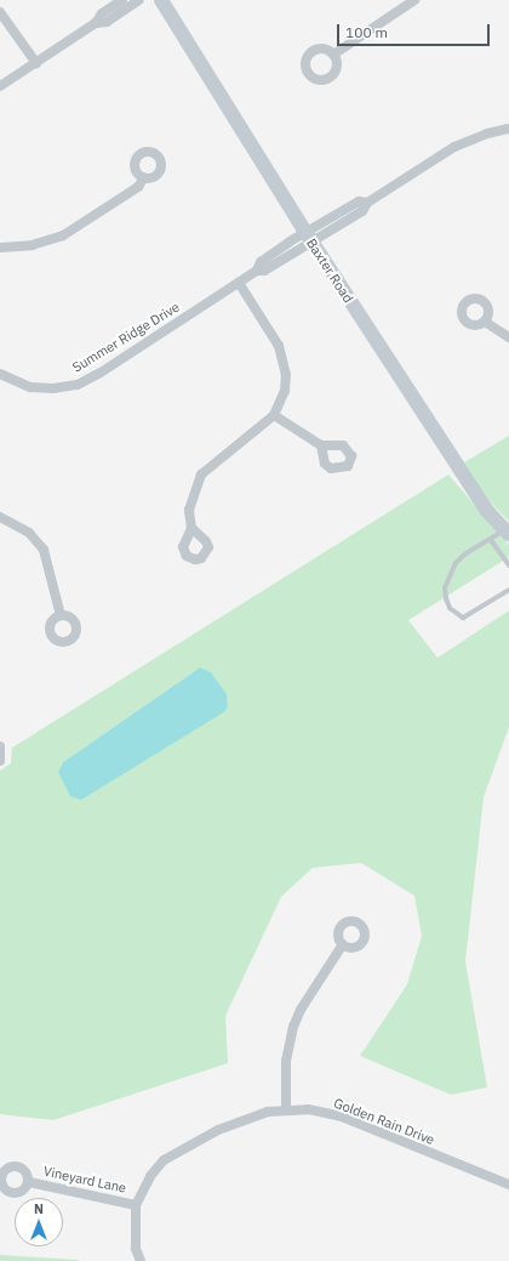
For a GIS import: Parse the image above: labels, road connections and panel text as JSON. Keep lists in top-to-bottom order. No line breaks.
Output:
{"streets":{"main road":["Baxter Road"],"street":["Summer Ridge Drive","Golden Rain Drive","Vineyard Lane"]},"crossings":[["Baxter Road","Summer Ridge Drive"],["Golden Rain Drive","Vineyard Lane"]],"scale_bar":"100 m","north":"top"}
